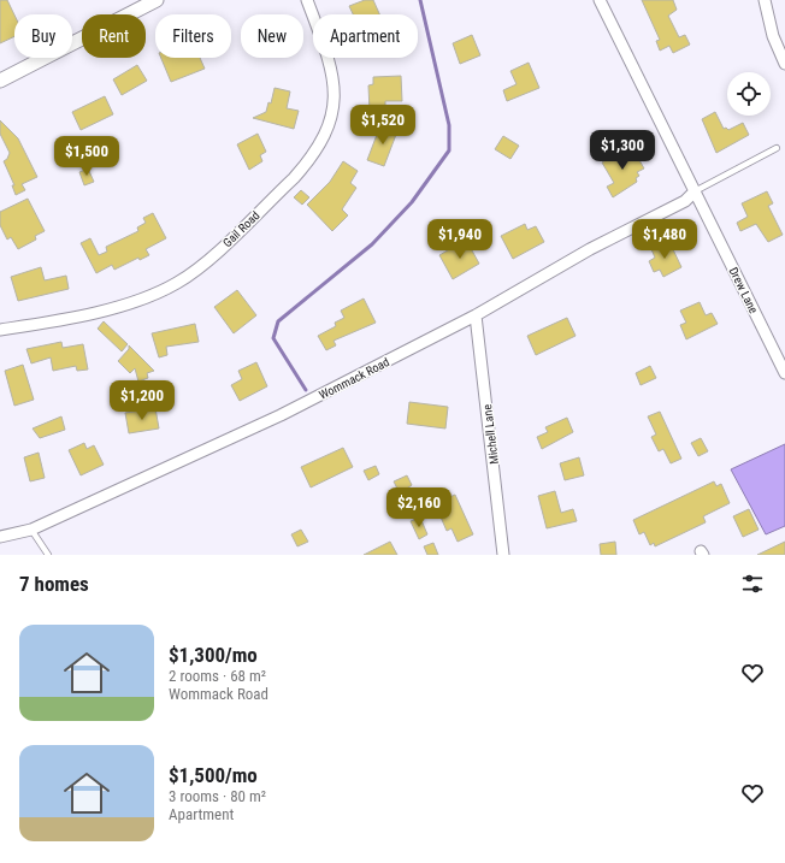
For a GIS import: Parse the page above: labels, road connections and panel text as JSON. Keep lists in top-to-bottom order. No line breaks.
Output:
{"streets":{"street":["Gail Road","Drew Lane","Wommack Road","Michell Lane"]},"crossings":[["Drew Lane","Wommack Road"],["Wommack Road","Michell Lane"]],"page":{"chip":["Buy","Rent","Filters","New","Apartment"],"price":["$1,520","$1,300","$1,500","$1,940","$1,480","$1,200","$2,160"],"heading":"7 homes","list":[{"name":"$1,300/mo","note":"2 rooms · 68 m² · Wommack Road"},{"name":"$1,500/mo","note":"3 rooms · 80 m² · Apartment"}]}}
